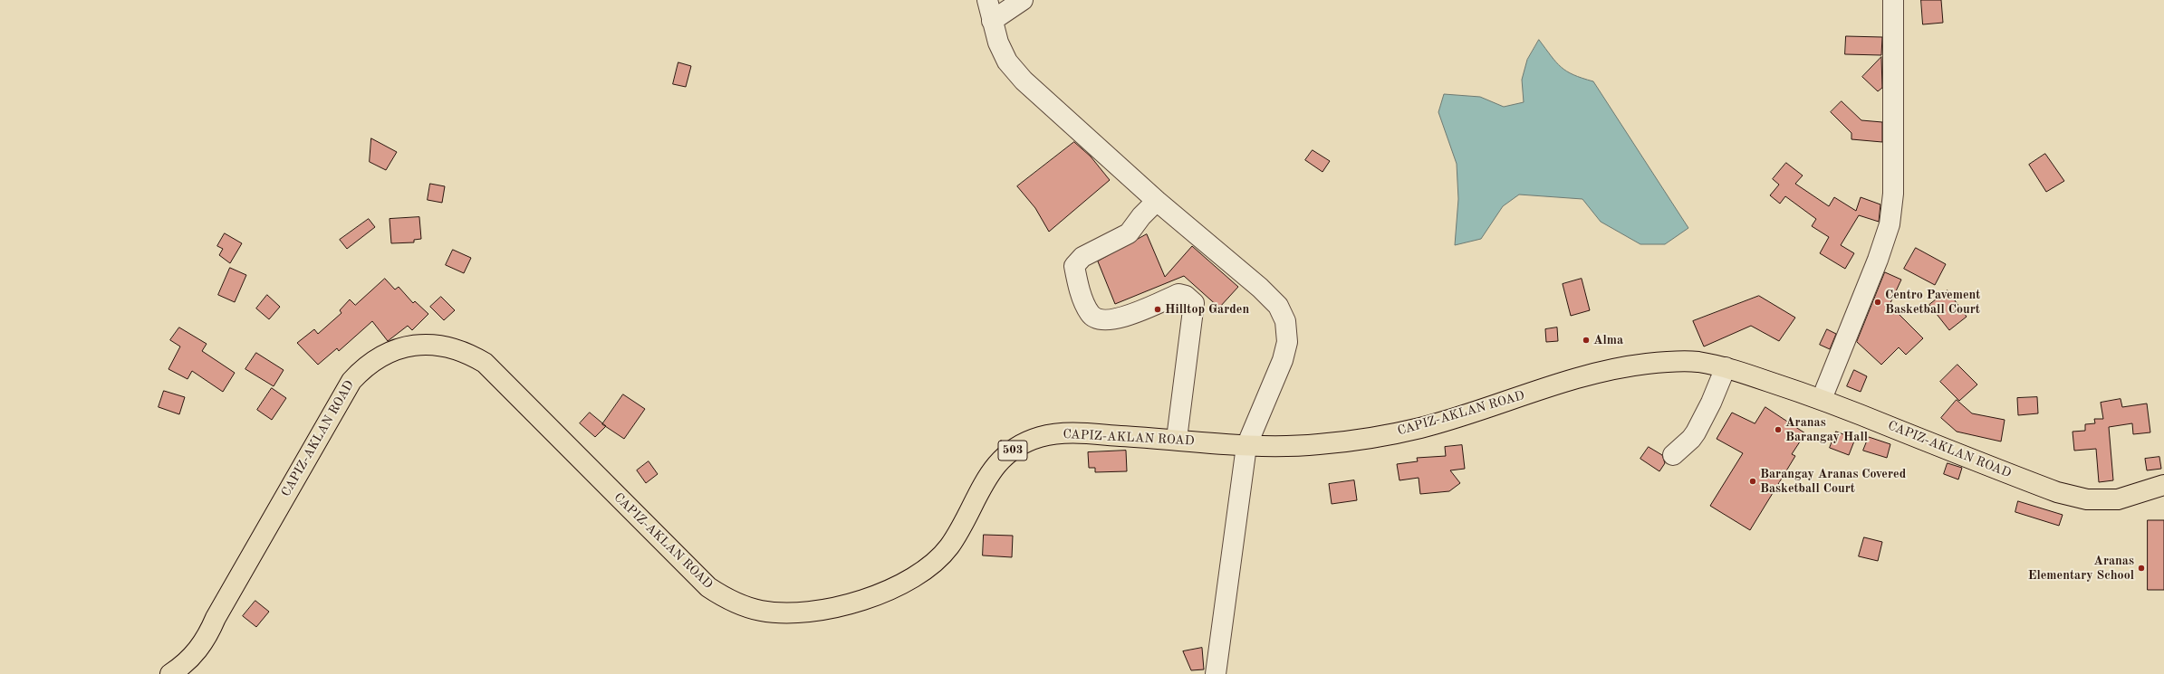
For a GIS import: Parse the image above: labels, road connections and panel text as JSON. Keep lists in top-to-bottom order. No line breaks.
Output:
{"streets":{"main road":["CAPIZ-AKLAN ROAD","503"]},"places":["Centro Pavement Basketball Court","Hilltop Garden","Alma","Aranas Barangay Hall","Barangay Aranas Covered Basketball Court","Aranas Elementary School"]}
